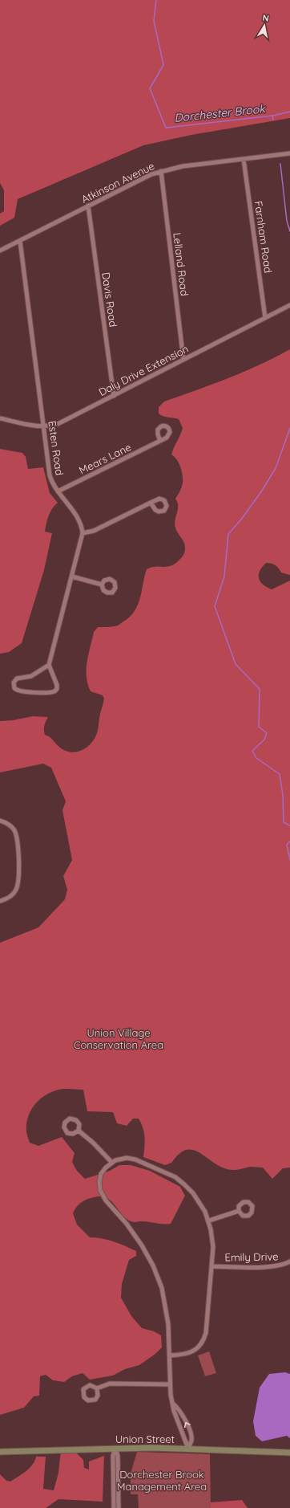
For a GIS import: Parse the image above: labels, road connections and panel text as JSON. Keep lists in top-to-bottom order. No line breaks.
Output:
{"streets":{"main road":["Union Street"],"street":["Atkinson Avenue","Farnham Road","Lelland Road","Davis Road","Daly Drive Extension","Esten Road","Mears Lane","Emily Drive"]},"crossings":[["Atkinson Avenue","Farnham Road"],["Atkinson Avenue","Lelland Road"],["Atkinson Avenue","Davis Road"],["Atkinson Avenue","Esten Road"],["Farnham Road","Daly Drive Extension"],["Lelland Road","Daly Drive Extension"],["Davis Road","Daly Drive Extension"],["Daly Drive Extension","Esten Road"],["Esten Road","Mears Lane"]],"water":["Dorchester Brook"],"parks":["Union Village Conservation Area","Dorchester Brook Management Area"],"north":"top"}
